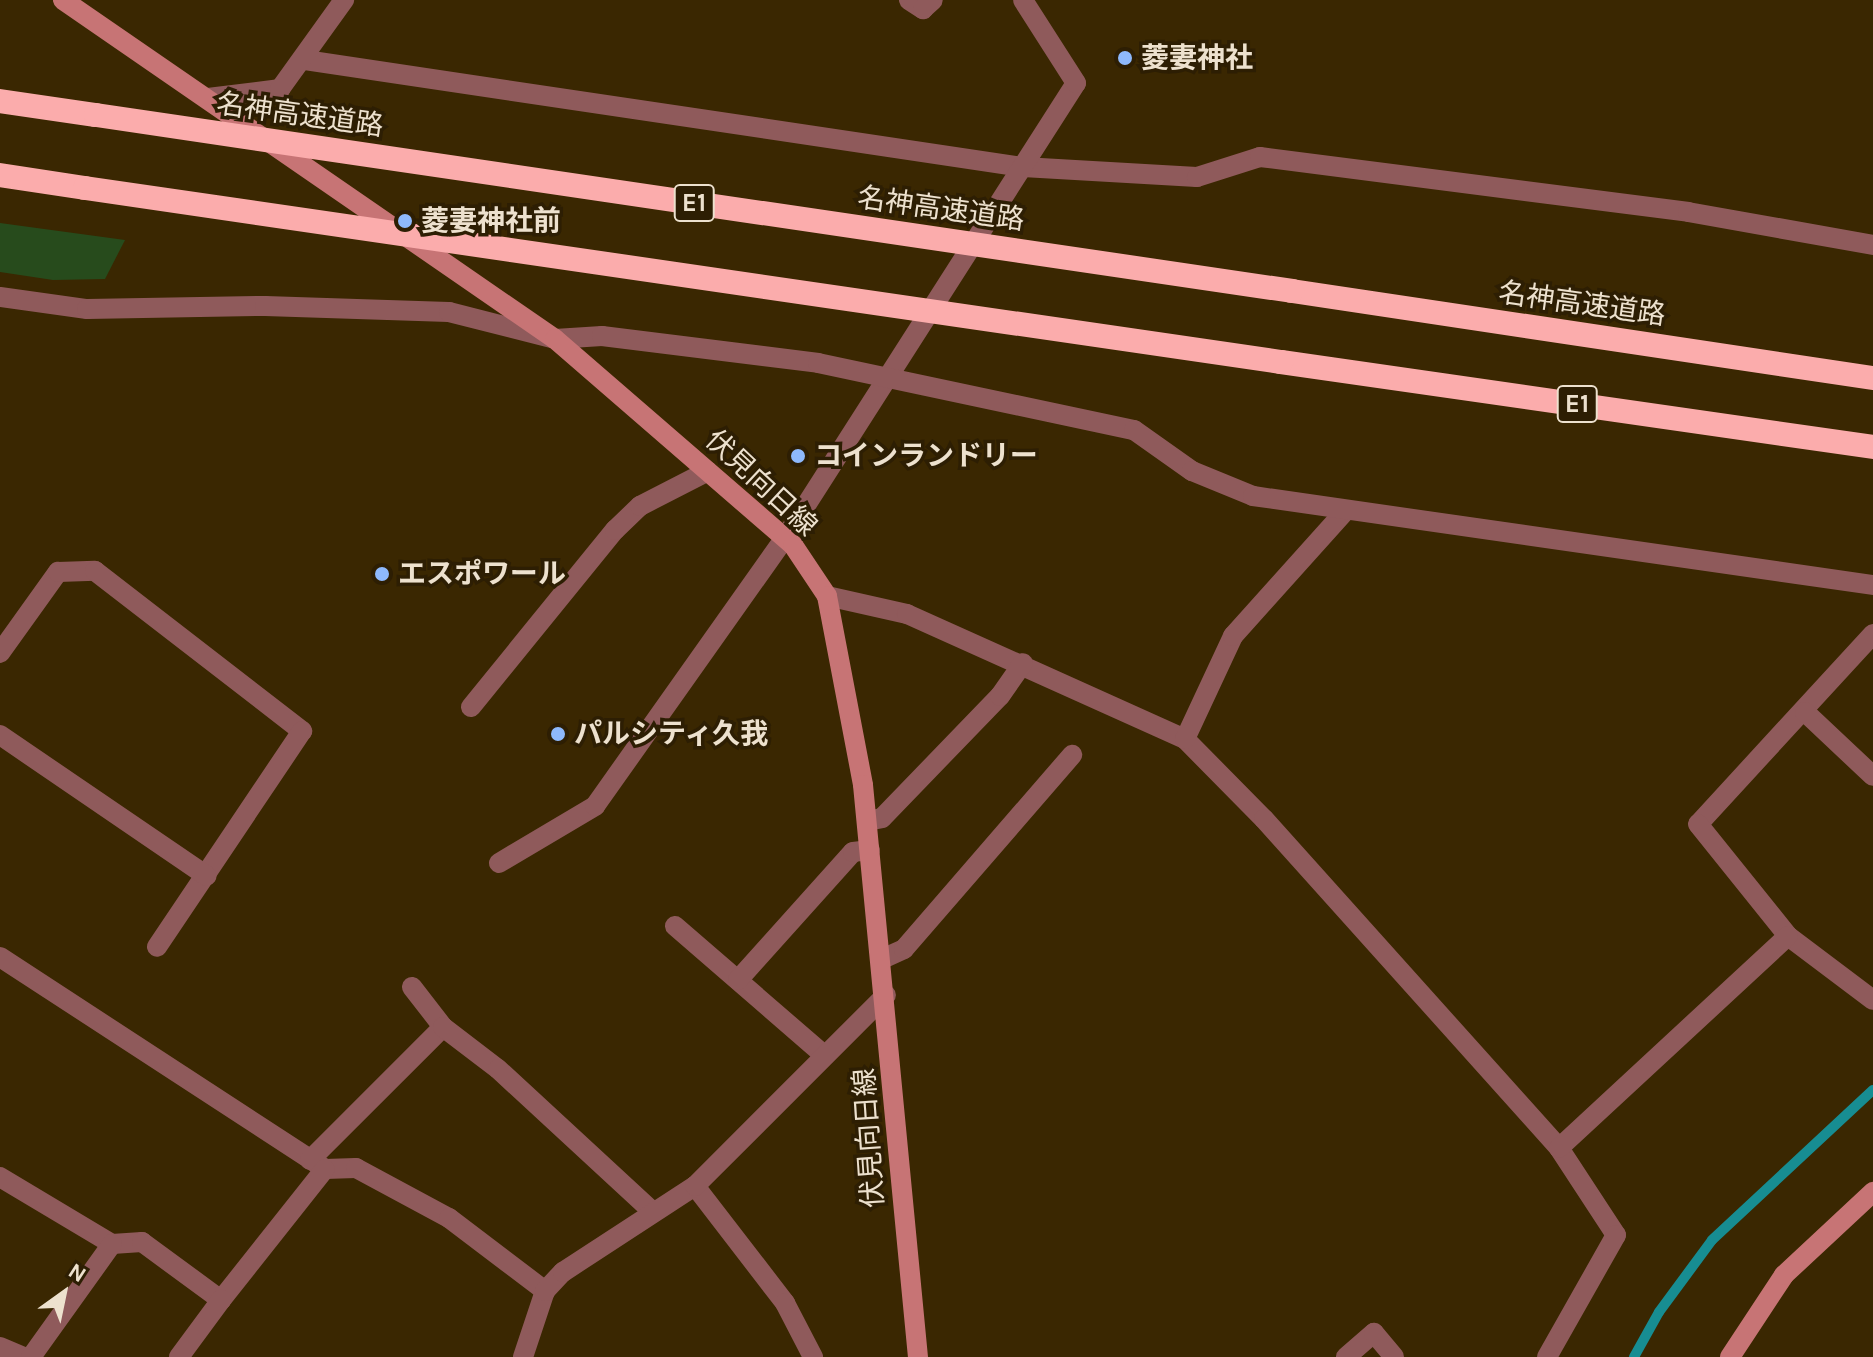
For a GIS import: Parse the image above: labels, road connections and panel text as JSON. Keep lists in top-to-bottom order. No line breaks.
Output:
{"streets":{"highway":["名神高速道路","E1"],"main road":["伏見向日線"]},"places":["菱妻神社","菱妻神社前","コインランドリー","エスポワール","パルシティ久我"],"north":"top right"}
